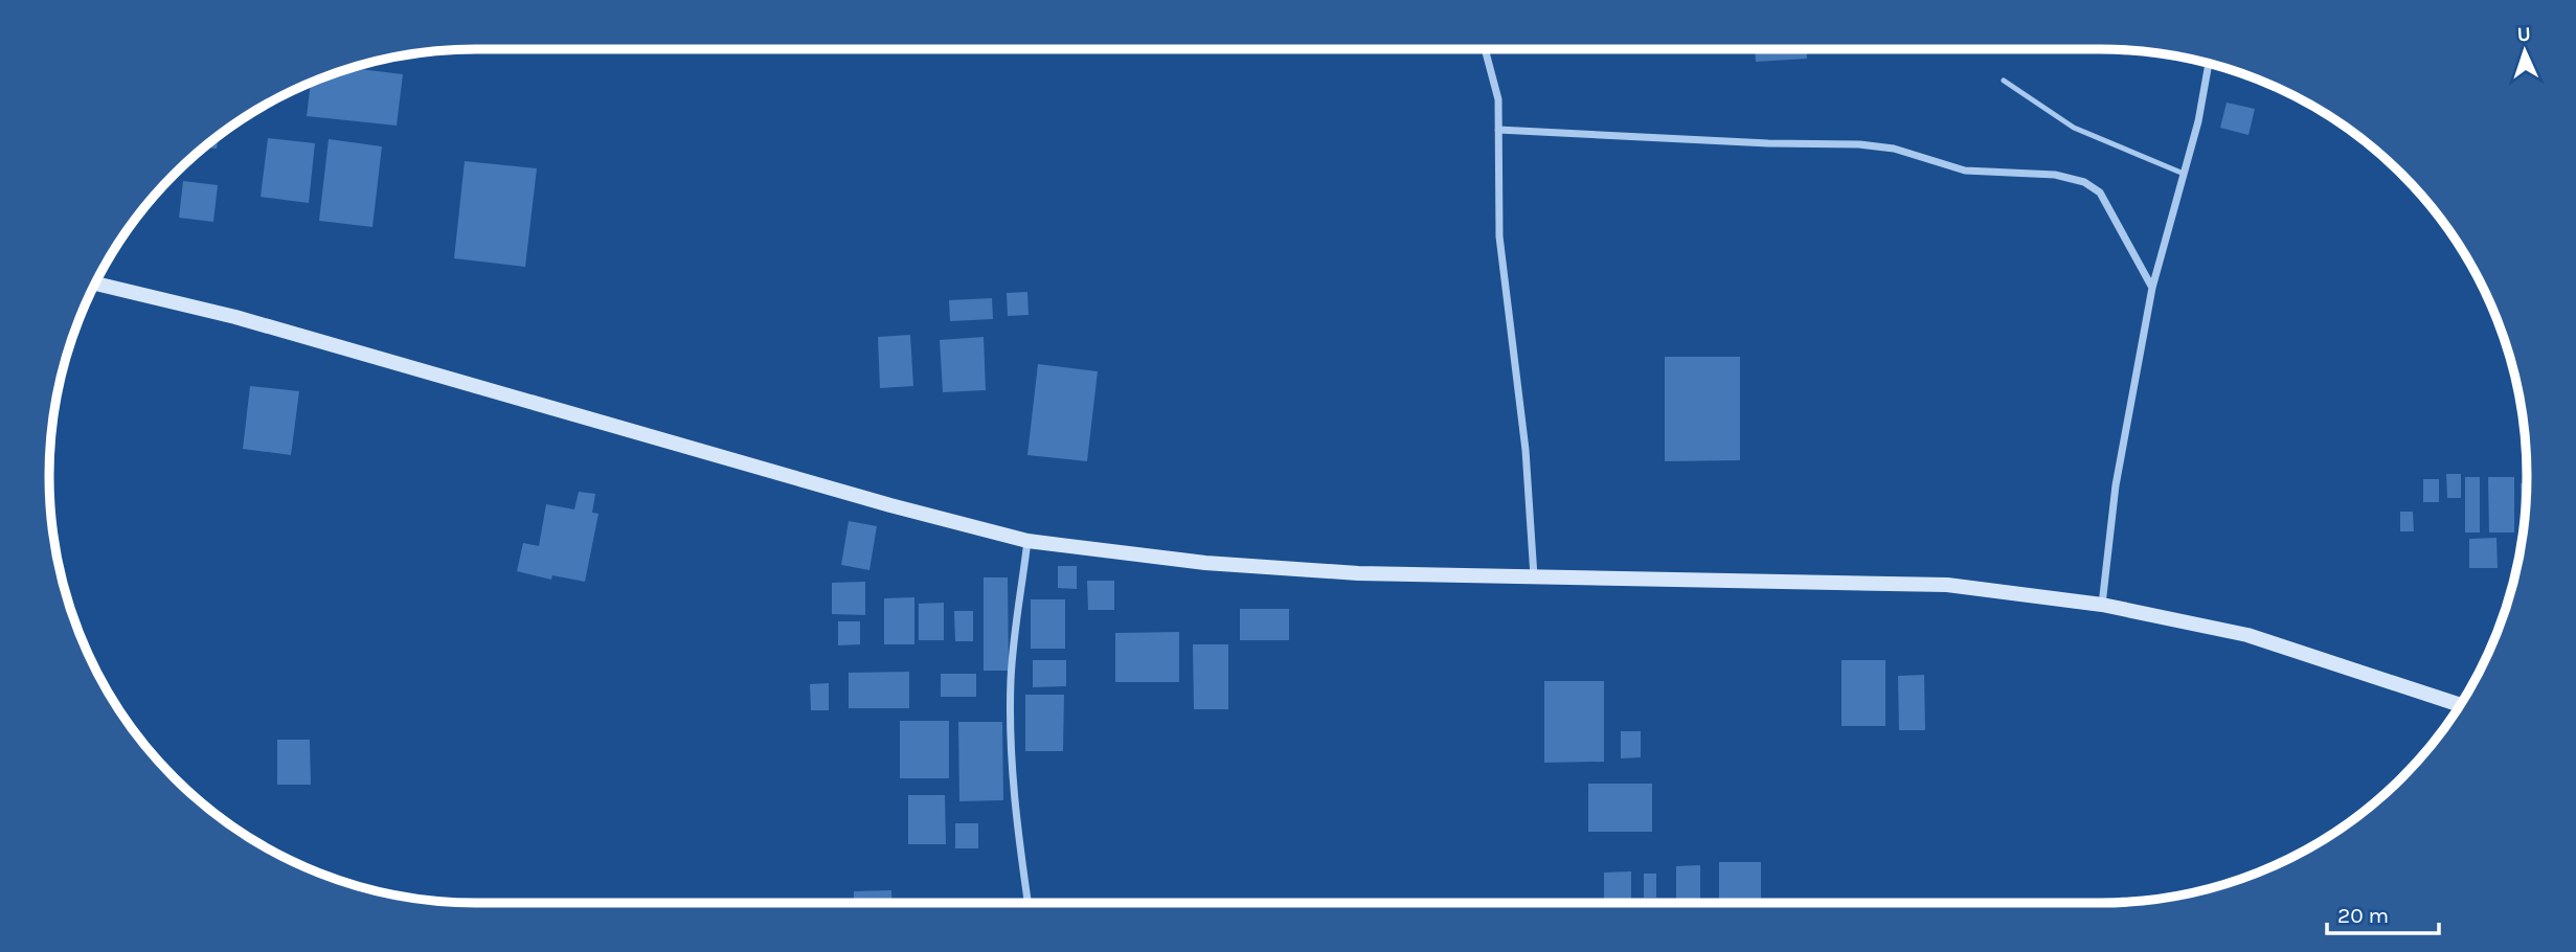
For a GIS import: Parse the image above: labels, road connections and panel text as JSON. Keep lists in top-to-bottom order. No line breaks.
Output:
{"scale_bar":"20 m","north":"top"}
